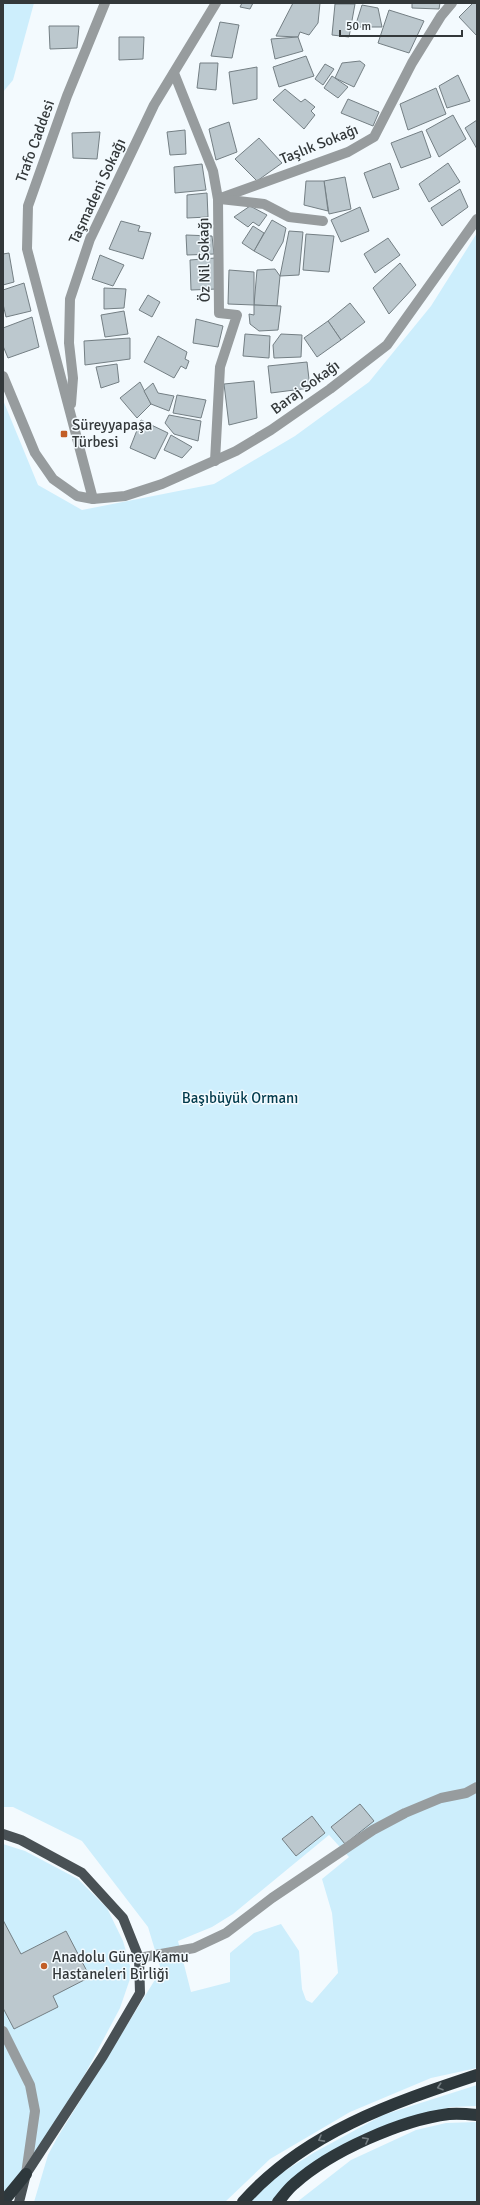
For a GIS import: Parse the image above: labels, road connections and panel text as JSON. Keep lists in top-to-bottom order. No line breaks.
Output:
{"streets":{"street":["Trafo Caddesi","Taşlık Sokağı","Taşmadeni Sokağı","Öz Nil Sokağı","Baraj Sokağı"]},"crossings":[["Trafo Caddesi","Taşmadeni Sokağı"],["Trafo Caddesi","Baraj Sokağı"],["Taşlık Sokağı","Öz Nil Sokağı"],["Taşmadeni Sokağı","Öz Nil Sokağı"],["Öz Nil Sokağı","Baraj Sokağı"]],"parks":["Başıbüyük Ormanı"],"places":{"transit":["Süreyyapaşa Türbesi"],"other":["Anadolu Güney Kamu Hastaneleri Birliği"]},"scale_bar":"50 m"}
